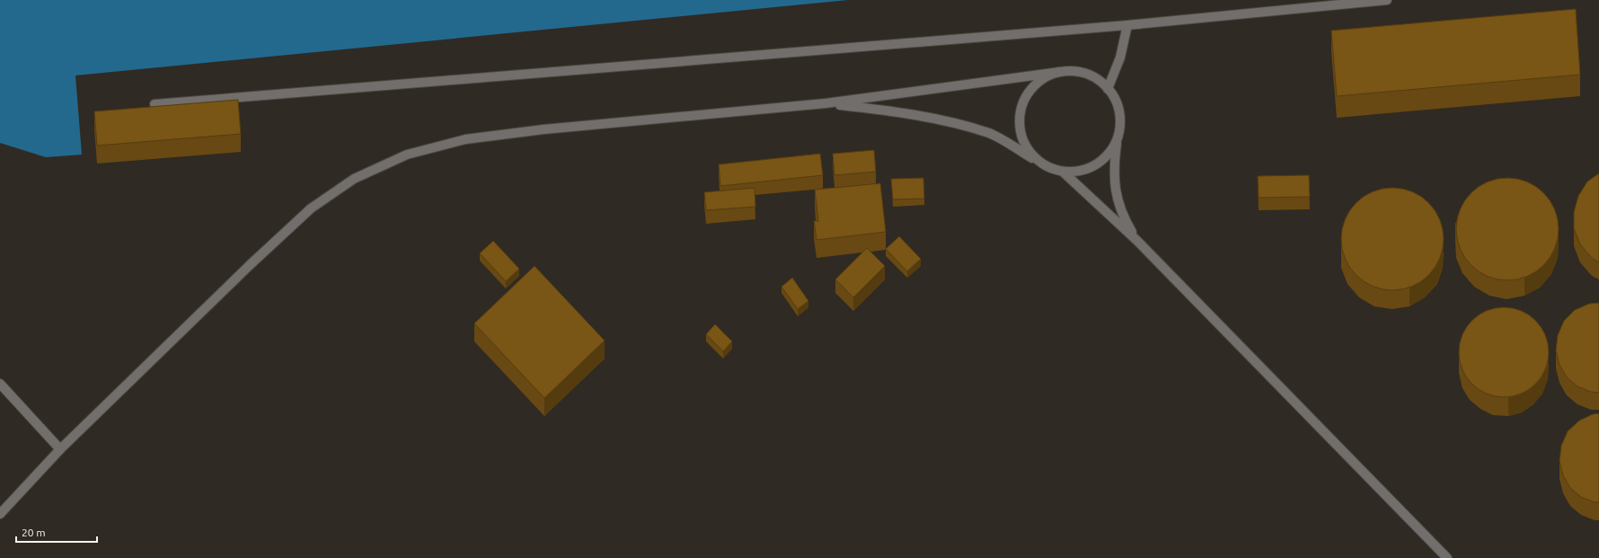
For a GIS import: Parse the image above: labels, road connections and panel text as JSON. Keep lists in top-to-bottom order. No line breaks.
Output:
{"scale_bar":"20 m"}
